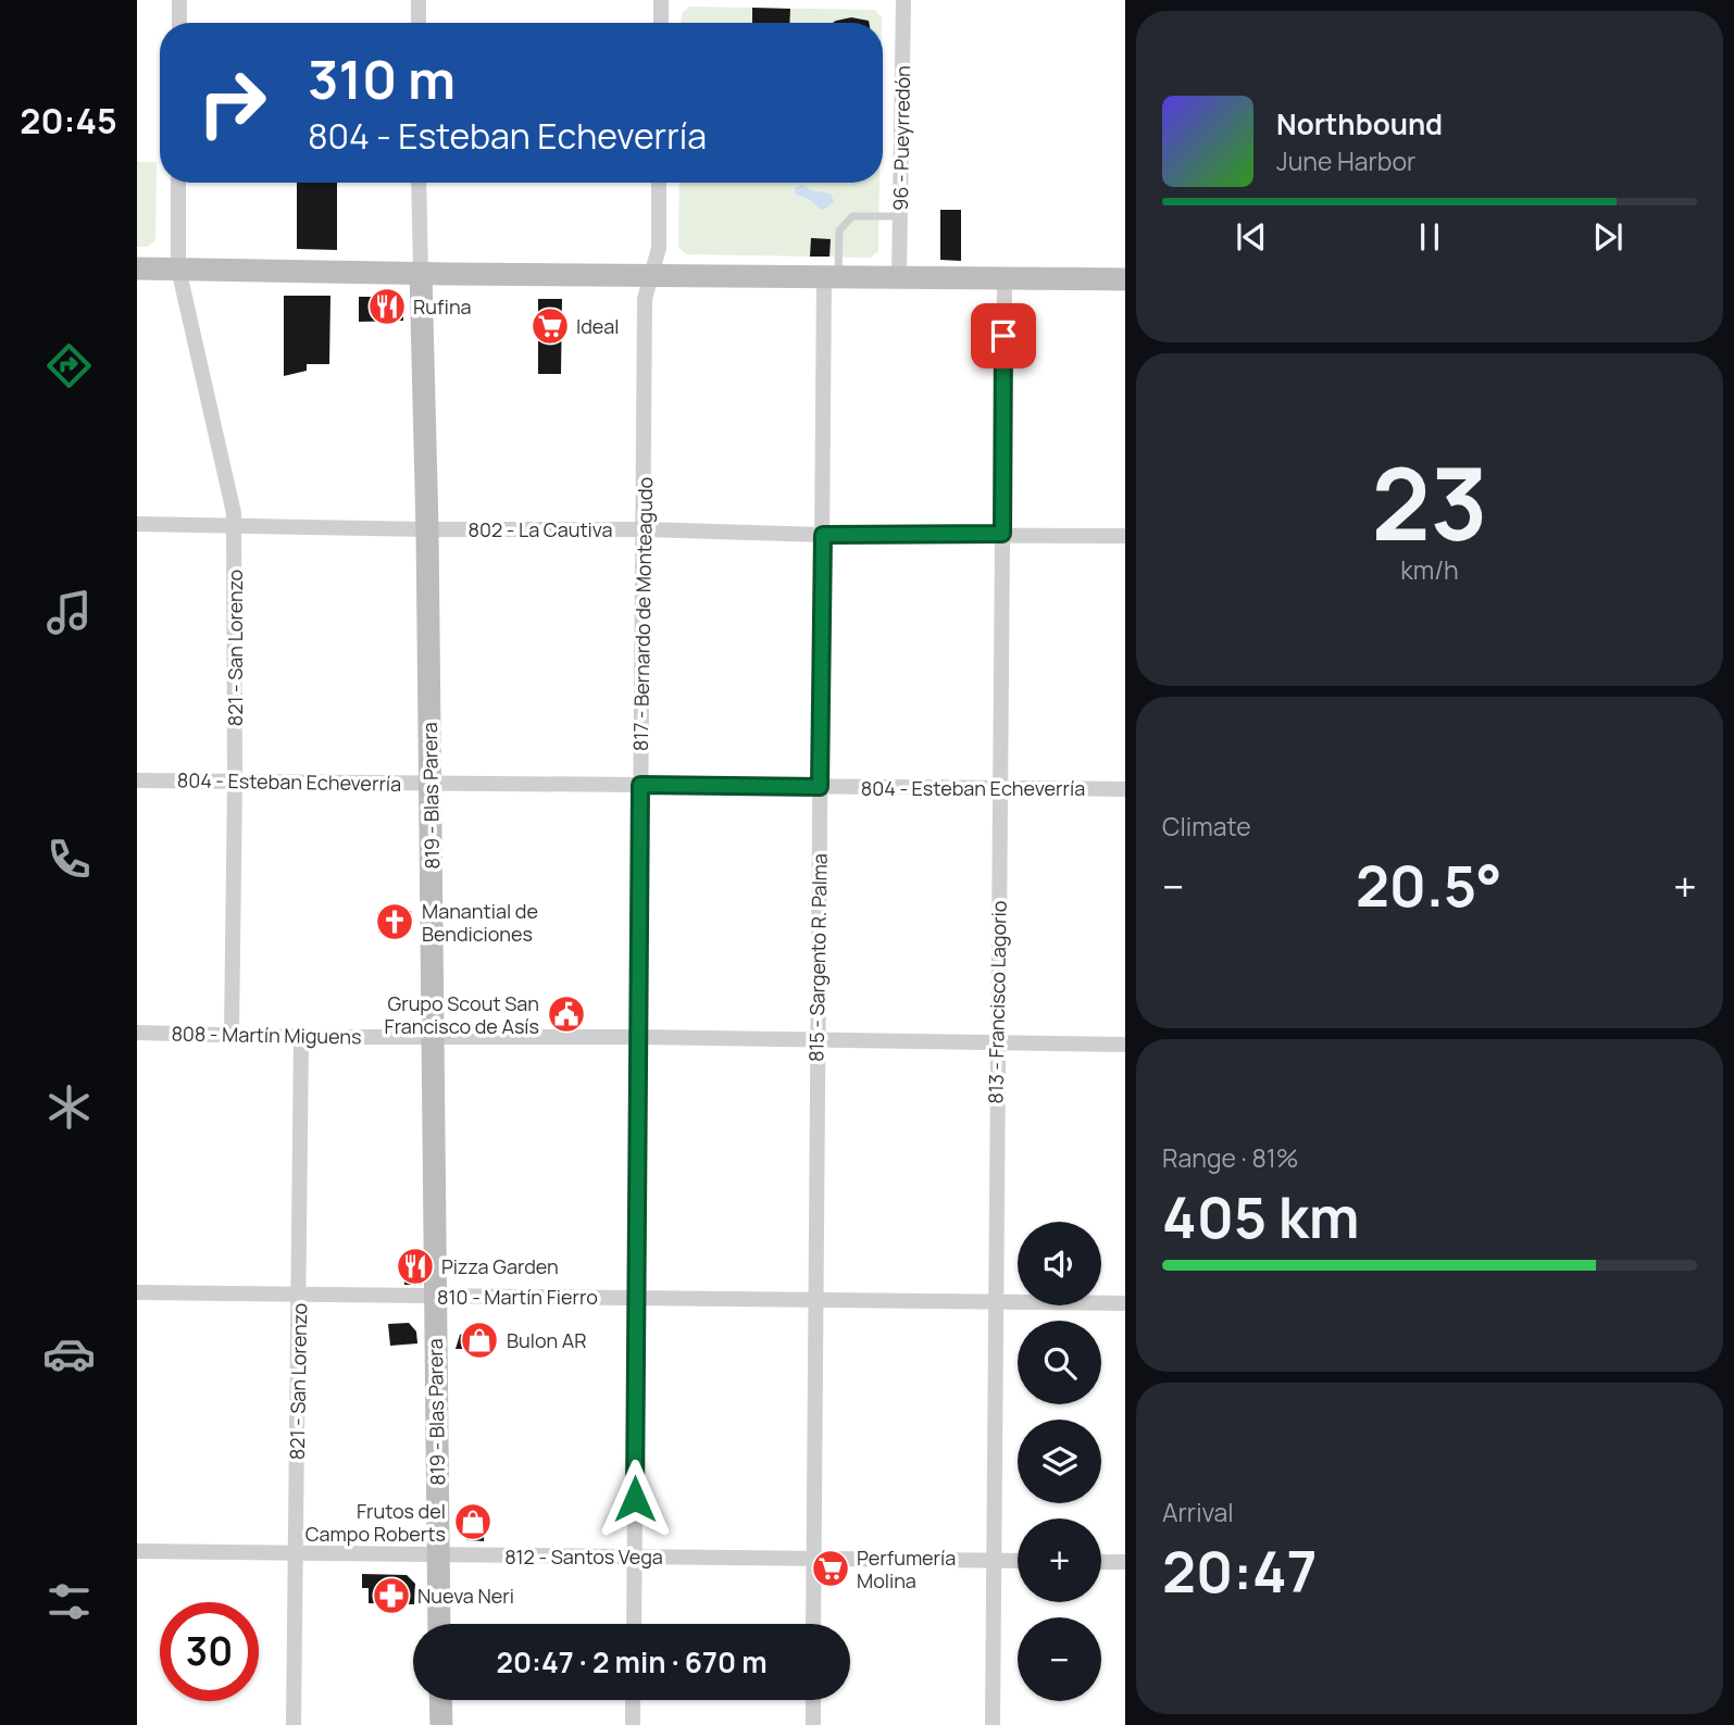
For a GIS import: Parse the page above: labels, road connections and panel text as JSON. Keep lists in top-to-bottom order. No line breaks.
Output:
{"streets":{"street":["96 - Pueyrredón","802 - La Cautiva","817 - Bernardo de Monteagudo","821 - San Lorenzo","804 - Esteban Echeverría","819 - Blas Parera","815 - Sargento R. Palma","813 - Francisco Lagorio","808 - Martín Miguens","810 - Martín Fierro","812 - Santos Vega"]},"crossings":[["802 - La Cautiva","817 - Bernardo de Monteagudo"],["802 - La Cautiva","821 - San Lorenzo"],["802 - La Cautiva","819 - Blas Parera"],["802 - La Cautiva","815 - Sargento R. Palma"],["802 - La Cautiva","813 - Francisco Lagorio"],["817 - Bernardo de Monteagudo","804 - Esteban Echeverría"],["817 - Bernardo de Monteagudo","808 - Martín Miguens"],["817 - Bernardo de Monteagudo","810 - Martín Fierro"],["817 - Bernardo de Monteagudo","812 - Santos Vega"],["821 - San Lorenzo","804 - Esteban Echeverría"],["821 - San Lorenzo","808 - Martín Miguens"],["821 - San Lorenzo","810 - Martín Fierro"],["821 - San Lorenzo","812 - Santos Vega"],["804 - Esteban Echeverría","819 - Blas Parera"],["804 - Esteban Echeverría","815 - Sargento R. Palma"],["804 - Esteban Echeverría","813 - Francisco Lagorio"],["819 - Blas Parera","808 - Martín Miguens"],["819 - Blas Parera","810 - Martín Fierro"],["819 - Blas Parera","812 - Santos Vega"],["815 - Sargento R. Palma","808 - Martín Miguens"],["815 - Sargento R. Palma","810 - Martín Fierro"],["815 - Sargento R. Palma","812 - Santos Vega"],["813 - Francisco Lagorio","808 - Martín Miguens"],["813 - Francisco Lagorio","810 - Martín Fierro"],["813 - Francisco Lagorio","812 - Santos Vega"]],"places":{"restaurant":["Rufina","Pizza Garden"],"supermarket":["Ideal","Perfumería Molina"],"church":["Manantial de Bendiciones"],"public building":["Grupo Scout San Francisco de Asís"],"shop":["Bulon AR","Frutos del Campo Roberts"],"pharmacy":["Nueva Neri"]},"page":{"tabs":"20:45","turn":["310 m","804 - Esteban Echeverría"],"song":["Northbound","June Harbor"],"tile":[["23","km/h"],"Climate",["Range · 81%","405 km"],["Arrival","20:47"]],"heat":["−","20.5°","+"],"map_buttons":["+","−"],"limit":"30","trip":"20:47 · 2 min · 670 m"}}
